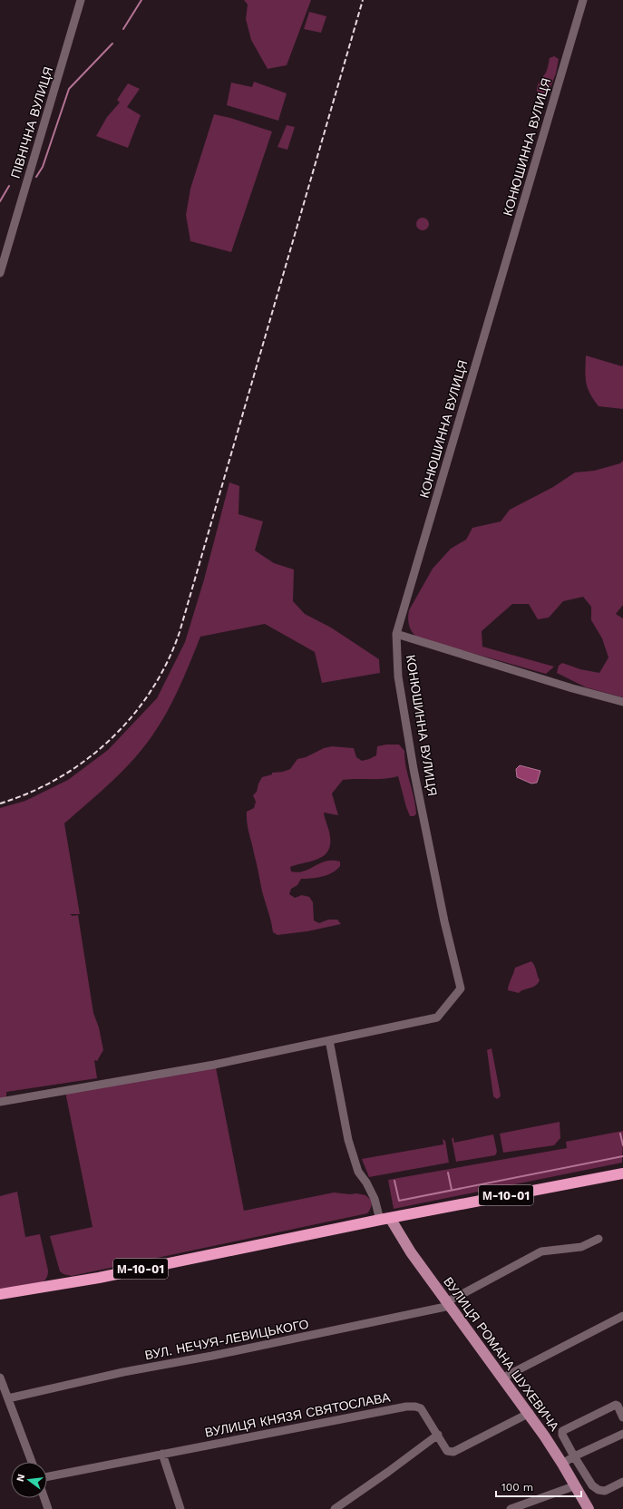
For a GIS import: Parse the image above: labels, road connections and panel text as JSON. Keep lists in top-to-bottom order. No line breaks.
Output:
{"streets":{"highway":["М-10-01"],"main road":["ВУЛИЦЯ РОМАНА ШУХЕВИЧА"],"street":["ПІВНІЧНА ВУЛИЦЯ","КОНЮШИННА ВУЛИЦЯ","ВУЛ. НЕЧУЯ-ЛЕВИЦЬКОГО","ВУЛИЦЯ КНЯЗЯ СВЯТОСЛАВА"]},"crossings":[["М-10-01","ВУЛИЦЯ РОМАНА ШУХЕВИЧА"],["ВУЛ. НЕЧУЯ-ЛЕВИЦЬКОГО","ВУЛИЦЯ РОМАНА ШУХЕВИЧА"],["ВУЛИЦЯ РОМАНА ШУХЕВИЧА","ВУЛИЦЯ КНЯЗЯ СВЯТОСЛАВА"]],"scale_bar":"100 m","north":"left"}
